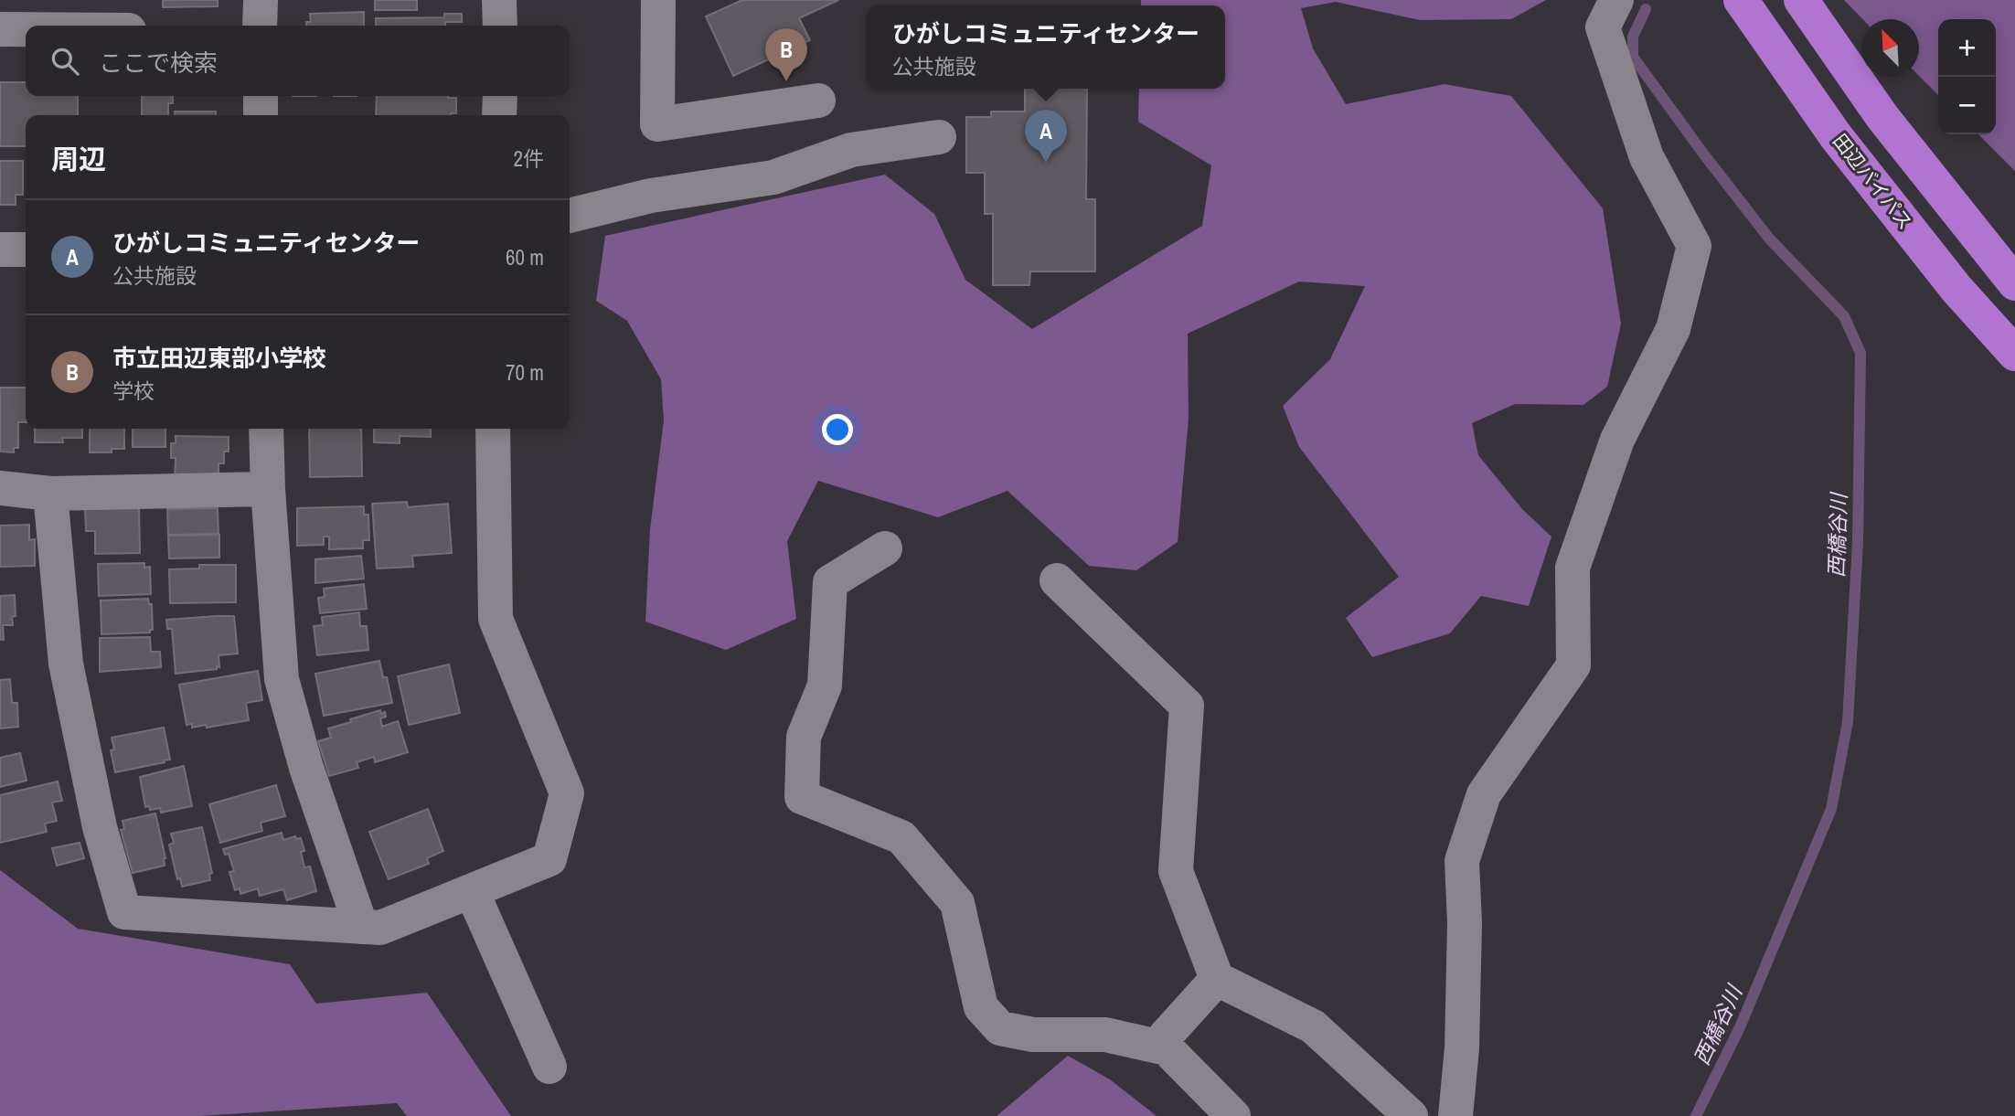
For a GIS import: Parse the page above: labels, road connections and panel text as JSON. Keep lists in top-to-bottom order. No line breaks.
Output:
{"streets":{"highway":["田辺バイパス"]},"water":["西橋谷川"],"north":"top left","page":{"popup":["ひがしコミュニティセンター","公共施設"],"map_buttons":["+","−"],"search":"ここで検索","pins":["B","A"],"heading":["周辺","2件"],"list":[{"mark":"A","name":"ひがしコミュニティセンター","note":"公共施設","value":"60 m"},{"mark":"B","name":"市立田辺東部小学校","note":"学校","value":"70 m"}]}}
